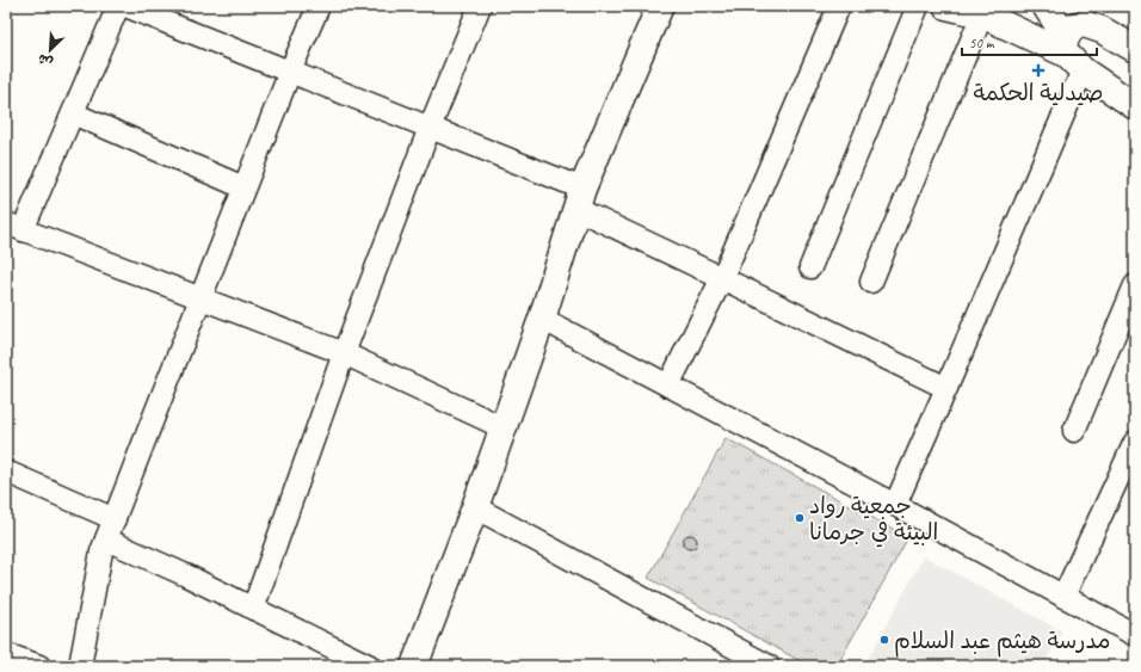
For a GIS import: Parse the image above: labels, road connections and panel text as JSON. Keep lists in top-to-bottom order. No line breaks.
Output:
{"places":{"health":["صيدلية الحكمة"],"other":["جمعية رواد البيئة في جرمانا","مدرسة هيثم عبد السلام"]},"scale_bar":"50 m","north":"bottom left"}
